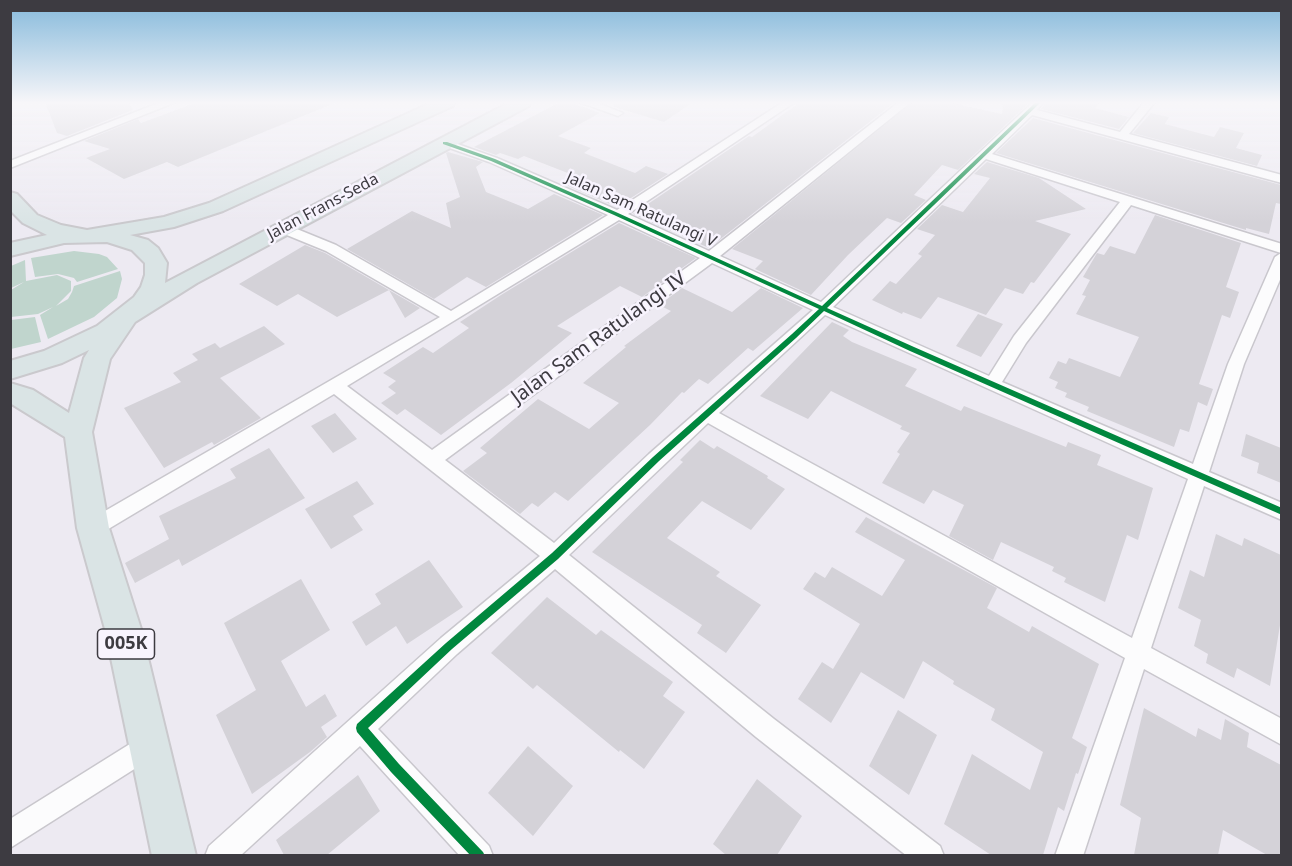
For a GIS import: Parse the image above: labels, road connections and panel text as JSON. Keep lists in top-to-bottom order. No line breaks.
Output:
{"streets":{"main road":["Jalan Frans-Seda","005K"],"street":["Jalan Sam Ratulangi V","Jalan Sam Ratulangi IV"]},"crossings":[["Jalan Frans-Seda","Jalan Sam Ratulangi V"],["Jalan Frans-Seda","005K"],["Jalan Sam Ratulangi V","Jalan Sam Ratulangi IV"]]}
